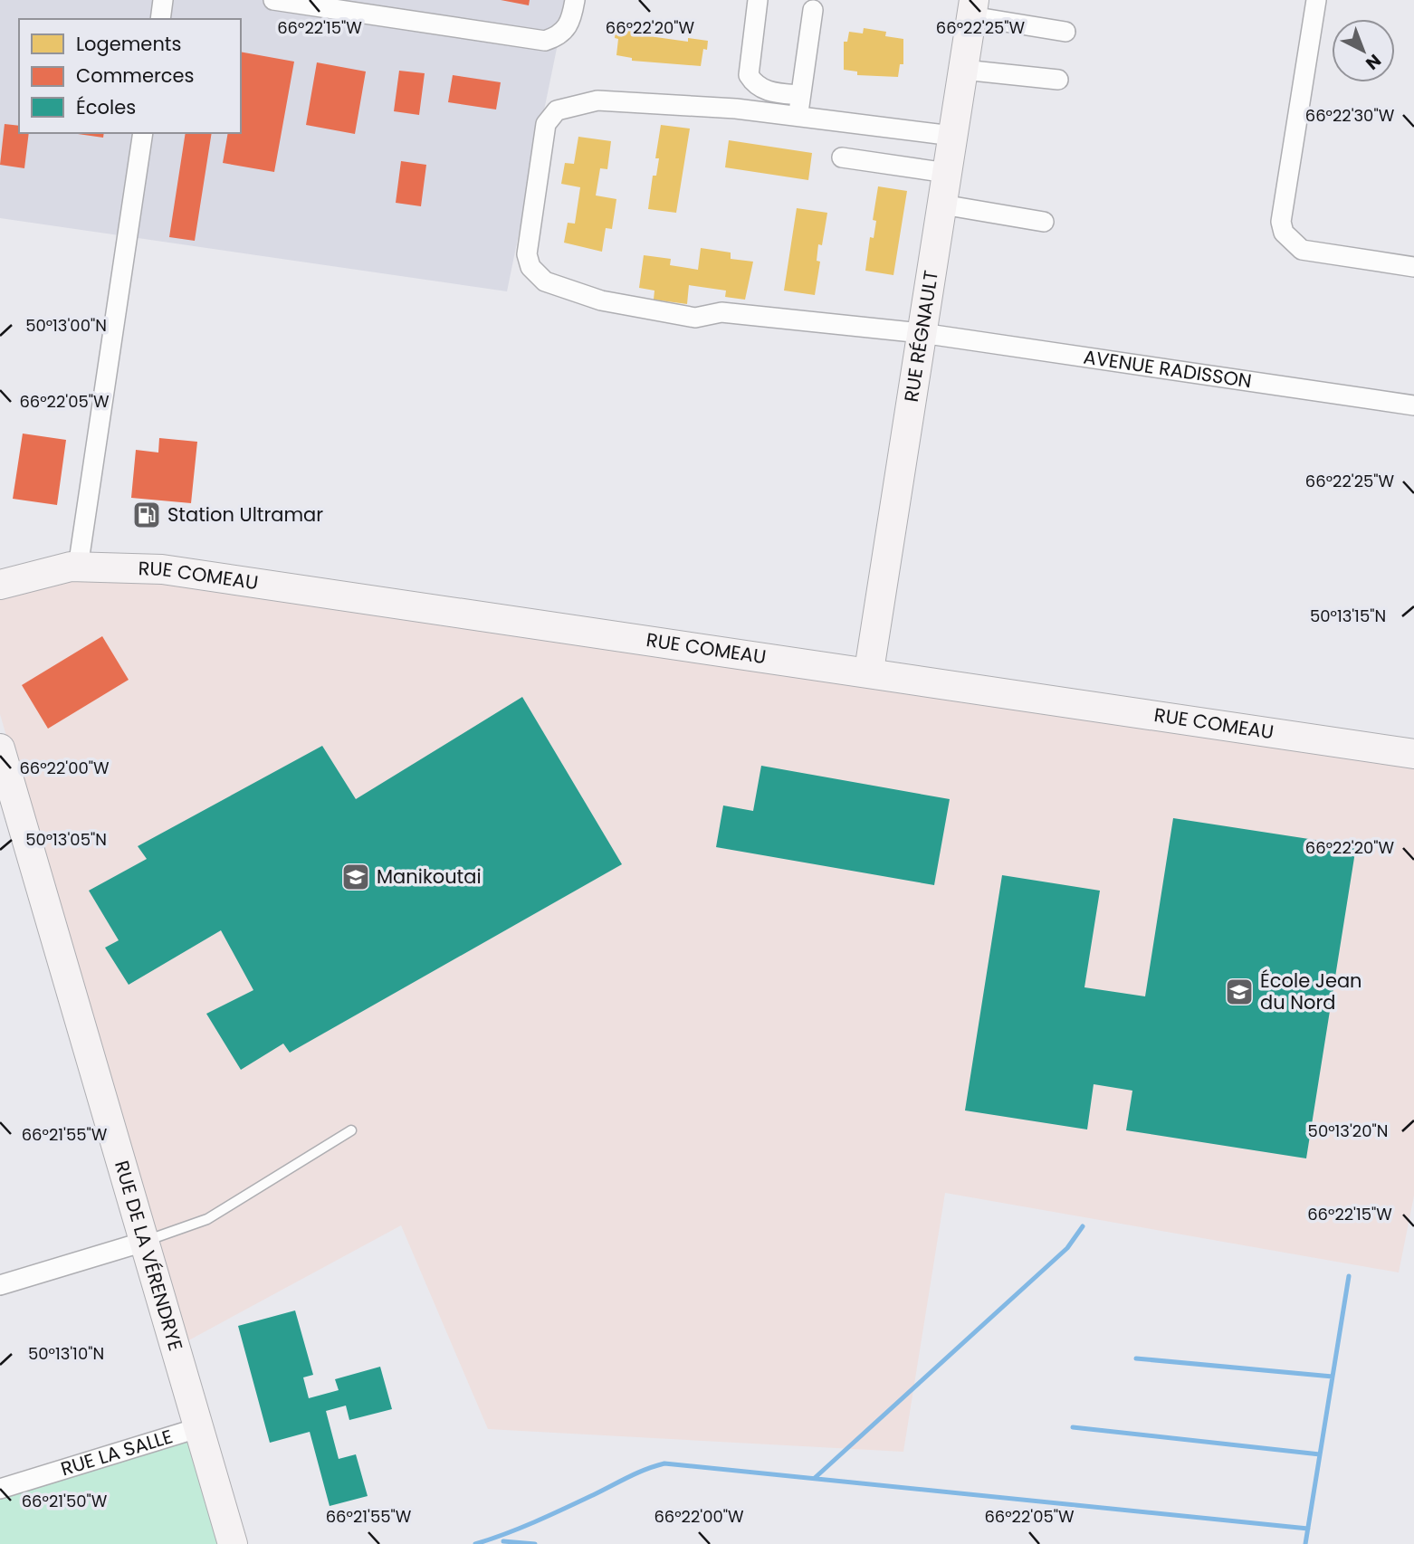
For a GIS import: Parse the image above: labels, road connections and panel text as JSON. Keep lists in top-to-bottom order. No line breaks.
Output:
{"streets":{"street":["RUE RÉGNAULT","AVENUE RADISSON","RUE COMEAU","RUE DE LA VÉRENDRYE","RUE LA SALLE"]},"crossings":[["RUE RÉGNAULT","AVENUE RADISSON"],["RUE RÉGNAULT","RUE COMEAU"],["RUE DE LA VÉRENDRYE","RUE LA SALLE"]],"places":{"fuel station":["Station Ultramar"],"school or university":["Manikoutai","École Jean du Nord"]},"legend":["Logements","Commerces","Écoles"],"north":"bottom right","coordinates":["66°22'15\"W","66°22'20\"W","66°22'25\"W","66°22'30\"W","50°13'00\"N","66°22'05\"W","50°13'15\"N","66°22'00\"W","50°13'05\"N","50°13'20\"N","66°21'55\"W","50°13'10\"N","66°21'50\"W"]}
